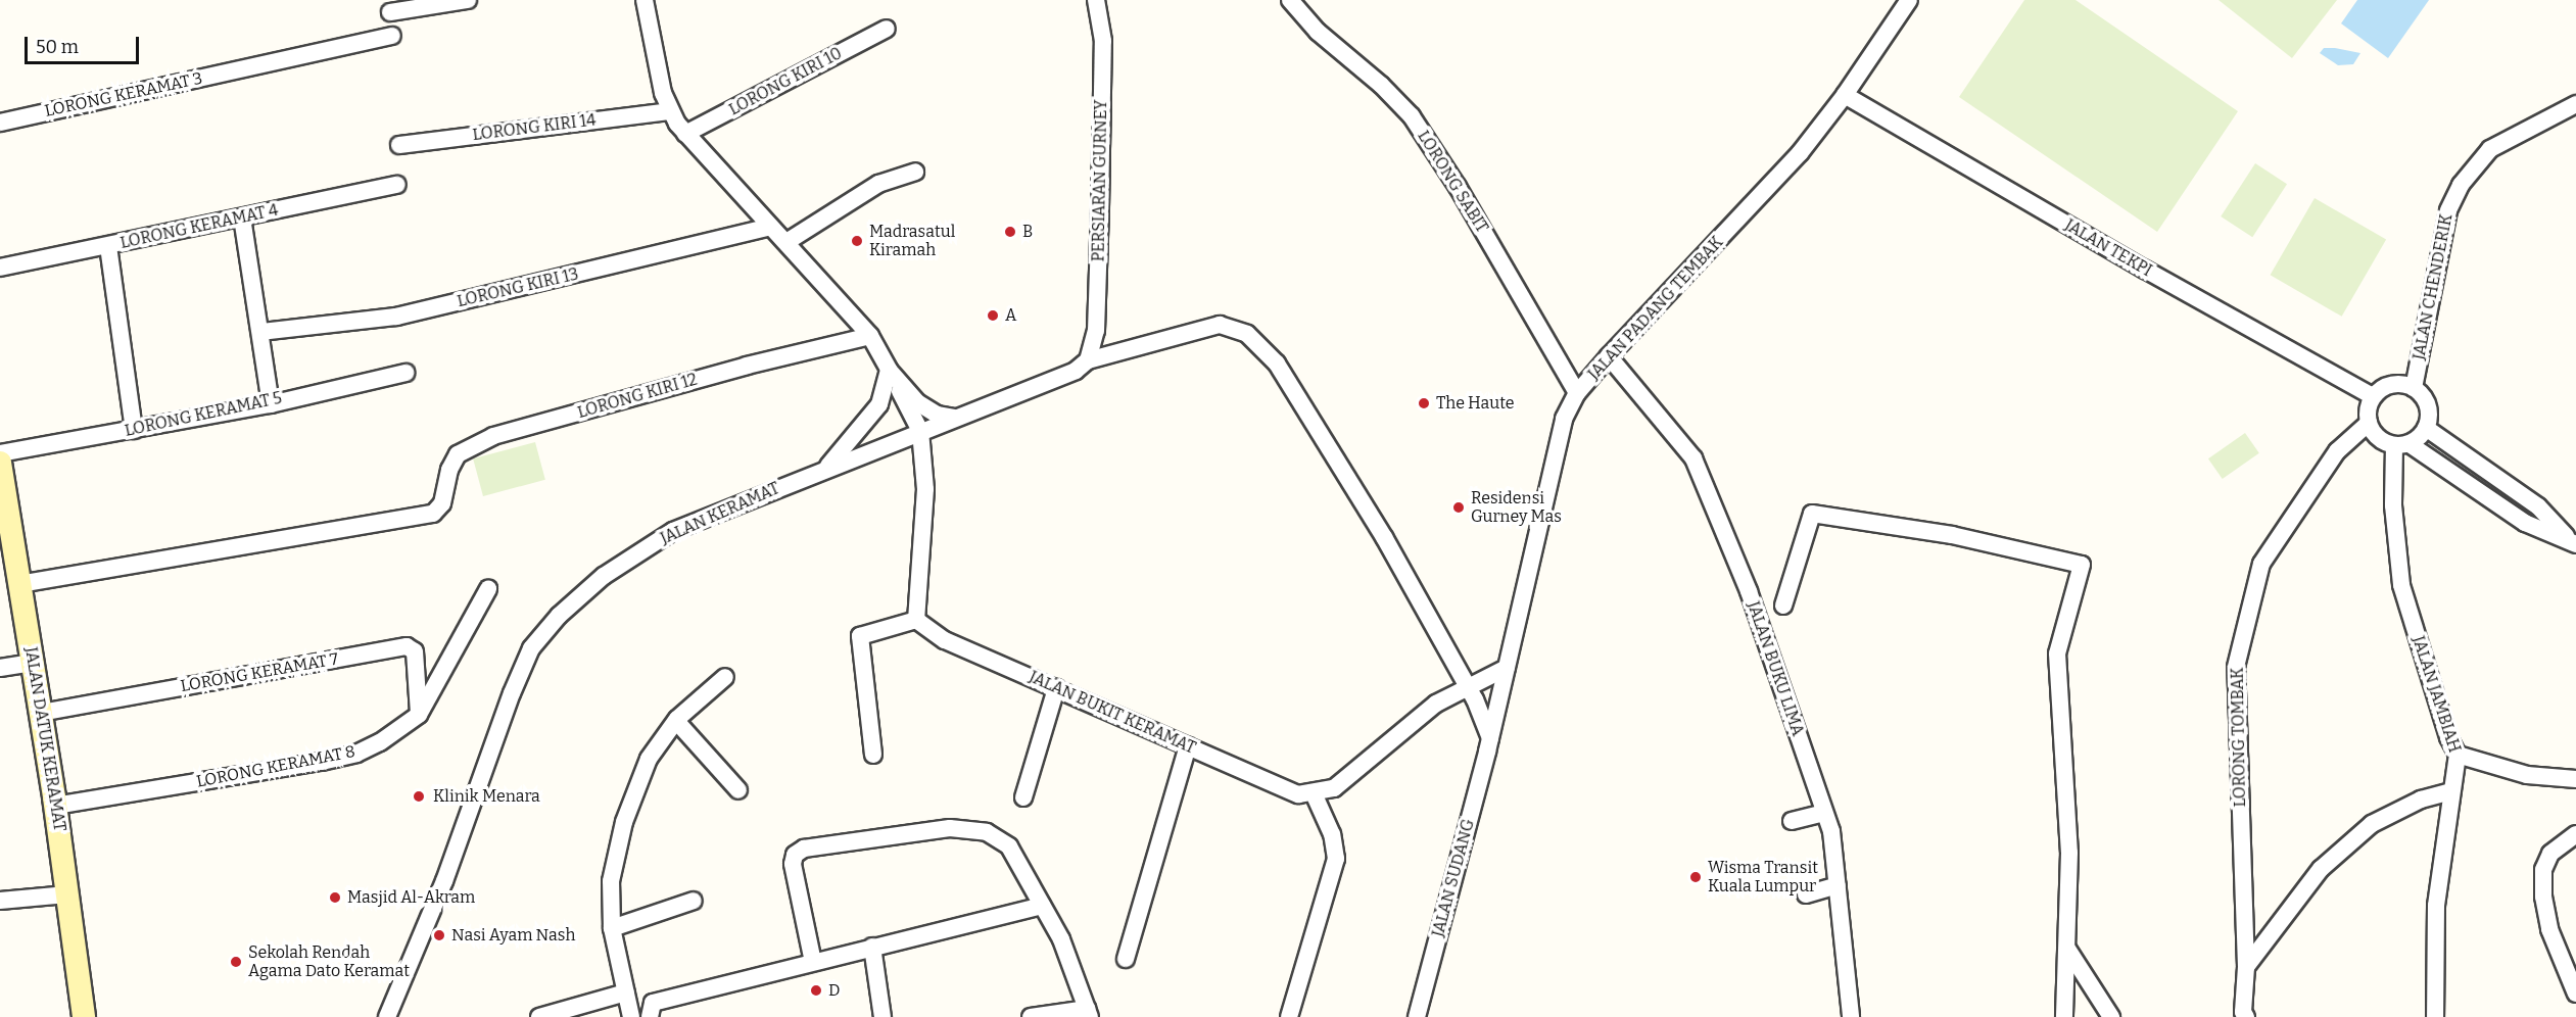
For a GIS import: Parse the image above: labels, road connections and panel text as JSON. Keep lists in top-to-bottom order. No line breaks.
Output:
{"streets":{"street":["LORONG KIRI 10","LORONG KERAMAT 3","LORONG KIRI 14","PERSIARAN GURNEY","LORONG SABIT","LORONG KERAMAT 4","JALAN TEKPI","JALAN CHENDERIK","LORONG KIRI 13","JALAN PADANG TEMBAK","LORONG KIRI 12","LORONG KERAMAT 5","JALAN KERAMAT","JALAN BUKU LIMA","LORONG KERAMAT 7","JALAN JAMBIAH","JALAN BUKIT KERAMAT","LORONG TOMBAK","JALAN DATUK KERAMAT","LORONG KERAMAT 8","JALAN SUDANG"]},"crossings":[["PERSIARAN GURNEY","JALAN KERAMAT"],["LORONG SABIT","JALAN PADANG TEMBAK"],["JALAN TEKPI","JALAN CHENDERIK"],["JALAN TEKPI","JALAN PADANG TEMBAK"],["JALAN TEKPI","JALAN JAMBIAH"],["JALAN TEKPI","LORONG TOMBAK"],["JALAN CHENDERIK","JALAN JAMBIAH"],["JALAN CHENDERIK","LORONG TOMBAK"],["JALAN PADANG TEMBAK","JALAN BUKU LIMA"],["JALAN PADANG TEMBAK","JALAN SUDANG"],["LORONG KIRI 12","JALAN DATUK KERAMAT"],["LORONG KERAMAT 7","JALAN DATUK KERAMAT"],["LORONG KERAMAT 7","LORONG KERAMAT 8"],["JALAN JAMBIAH","LORONG TOMBAK"],["JALAN DATUK KERAMAT","LORONG KERAMAT 8"]],"places":["B","Madrasatul Kiramah","A","The Haute","Residensi Gurney Mas","Klinik Menara","Wisma Transit Kuala Lumpur","Masjid Al-Akram","Nasi Ayam Nash","Sekolah Rendah Agama Dato Keramat","D"],"scale_bar":"50 m"}
